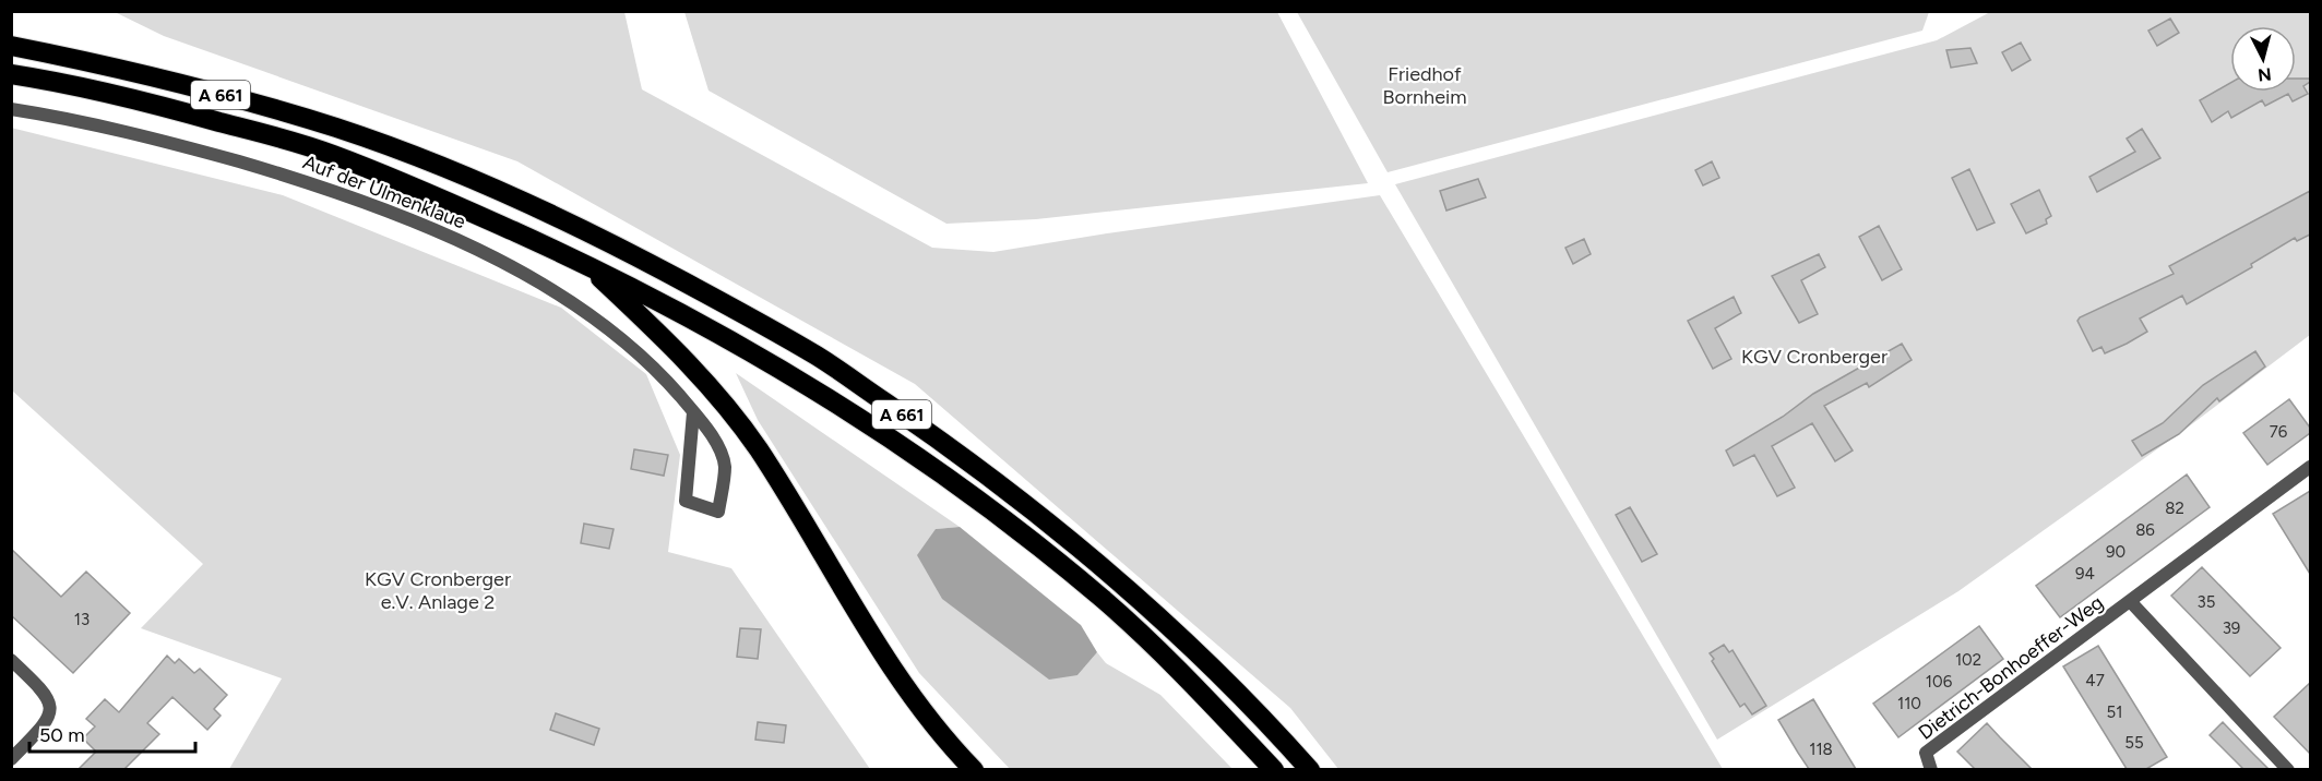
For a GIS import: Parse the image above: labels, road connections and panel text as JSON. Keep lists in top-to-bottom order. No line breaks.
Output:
{"streets":{"highway":["A 661"],"street":["Auf der Ulmenklaue","Dietrich-Bonhoeffer-Weg"]},"parks":["Friedhof Bornheim","KGV Cronberger","KGV Cronberger e.V. Anlage 2"],"house_numbers":["76","82","86","90","94","35","13","39","102","47","106","110","51","55","118"],"scale_bar":"50 m","north":"bottom"}
